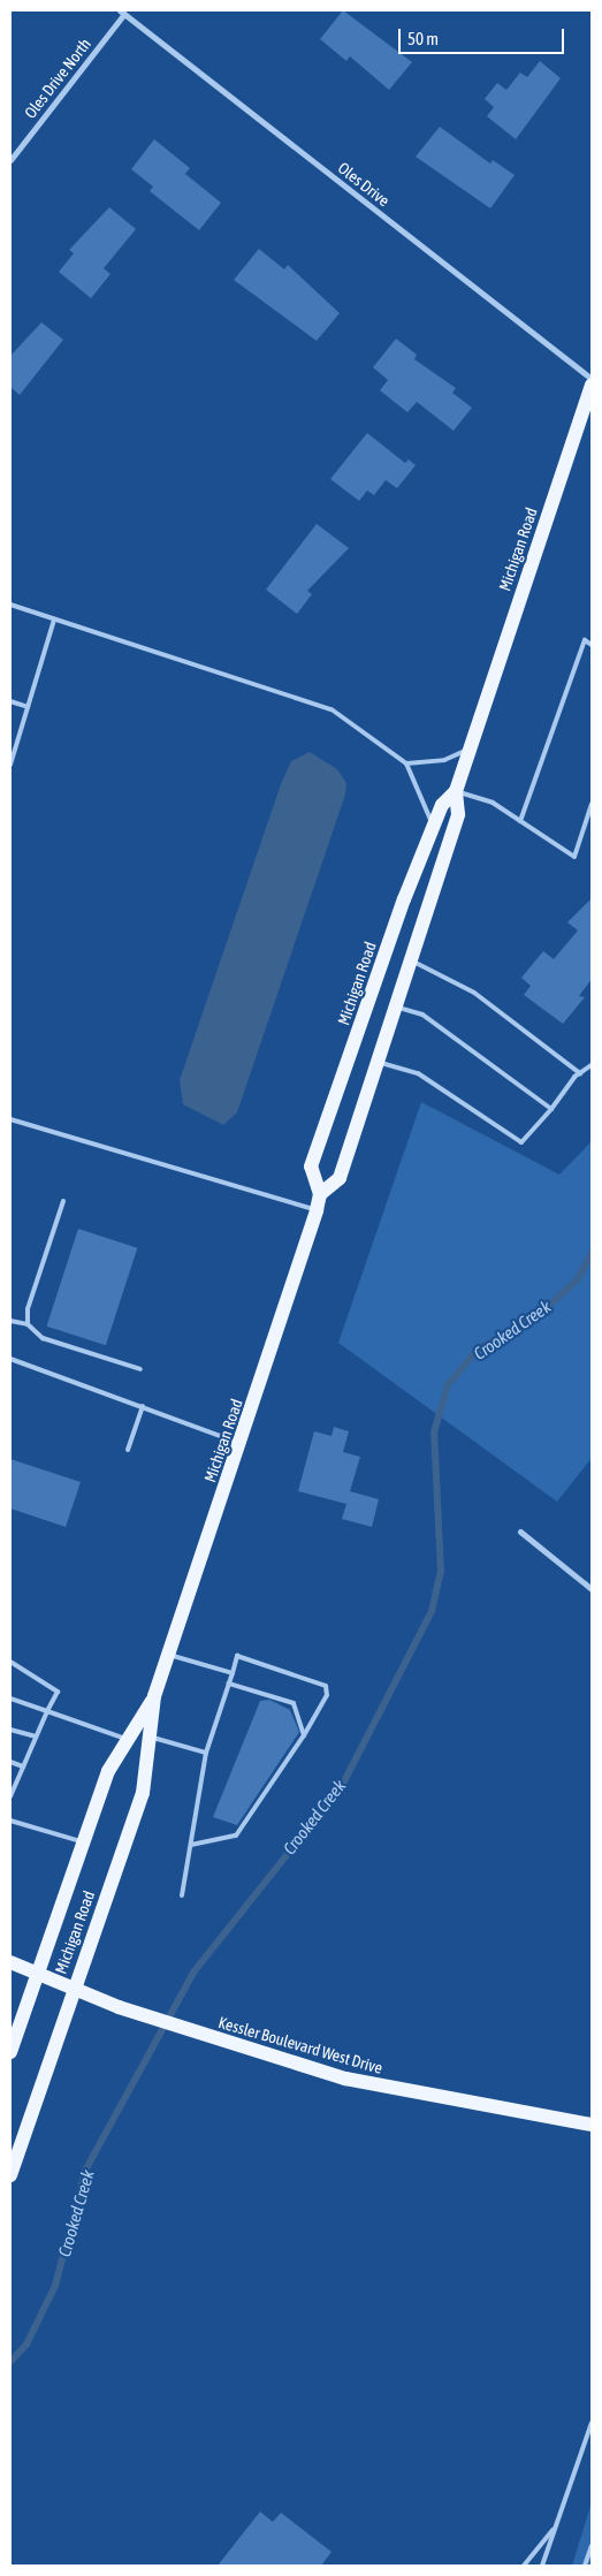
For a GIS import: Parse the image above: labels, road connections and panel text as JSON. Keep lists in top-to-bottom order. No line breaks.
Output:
{"streets":{"main road":["Michigan Road","Kessler Boulevard West Drive"],"street":["Oles Drive North","Oles Drive"]},"crossings":[["Oles Drive North","Oles Drive"],["Michigan Road","Kessler Boulevard West Drive"]],"water":["Crooked Creek"],"scale_bar":"50 m"}
